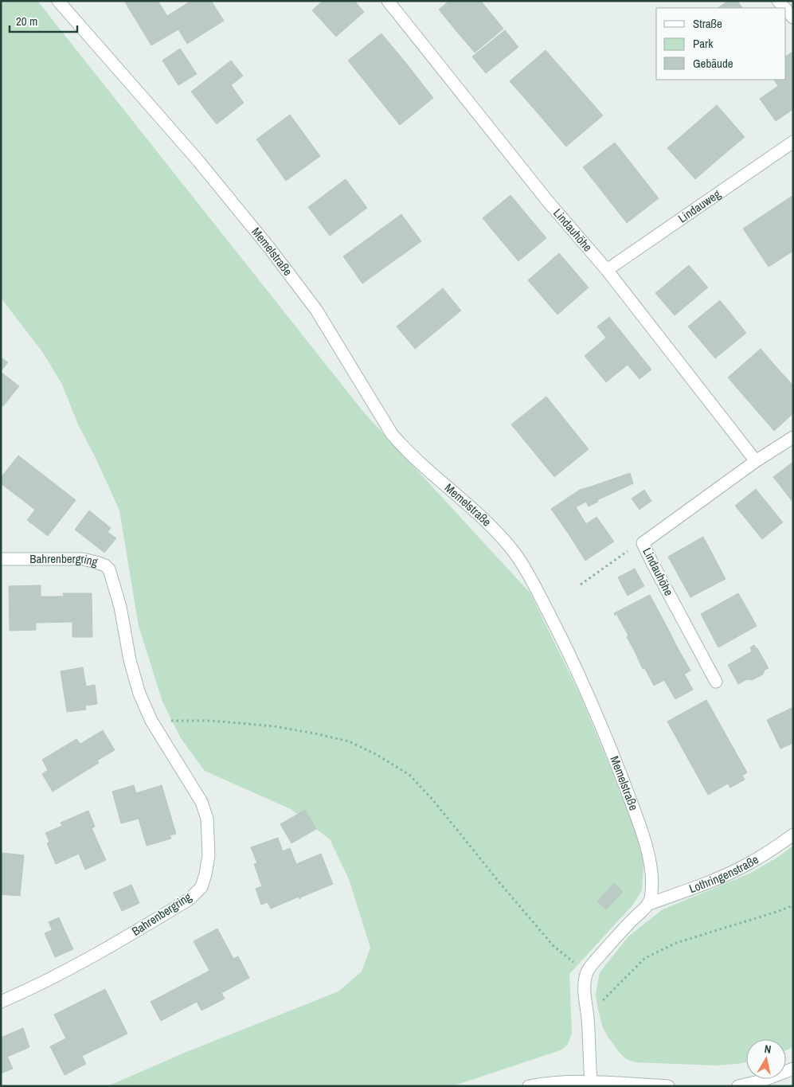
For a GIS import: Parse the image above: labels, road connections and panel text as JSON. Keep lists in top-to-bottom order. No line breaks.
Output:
{"streets":{"street":["Lindauweg","Lindauhöhe","Memelstraße","Bahrenbergring","Lothringenstraße"]},"crossings":[["Lindauweg","Lindauhöhe"],["Memelstraße","Lothringenstraße"]],"legend":["Straße","Park","Gebäude"],"scale_bar":"20 m","north":"top"}
